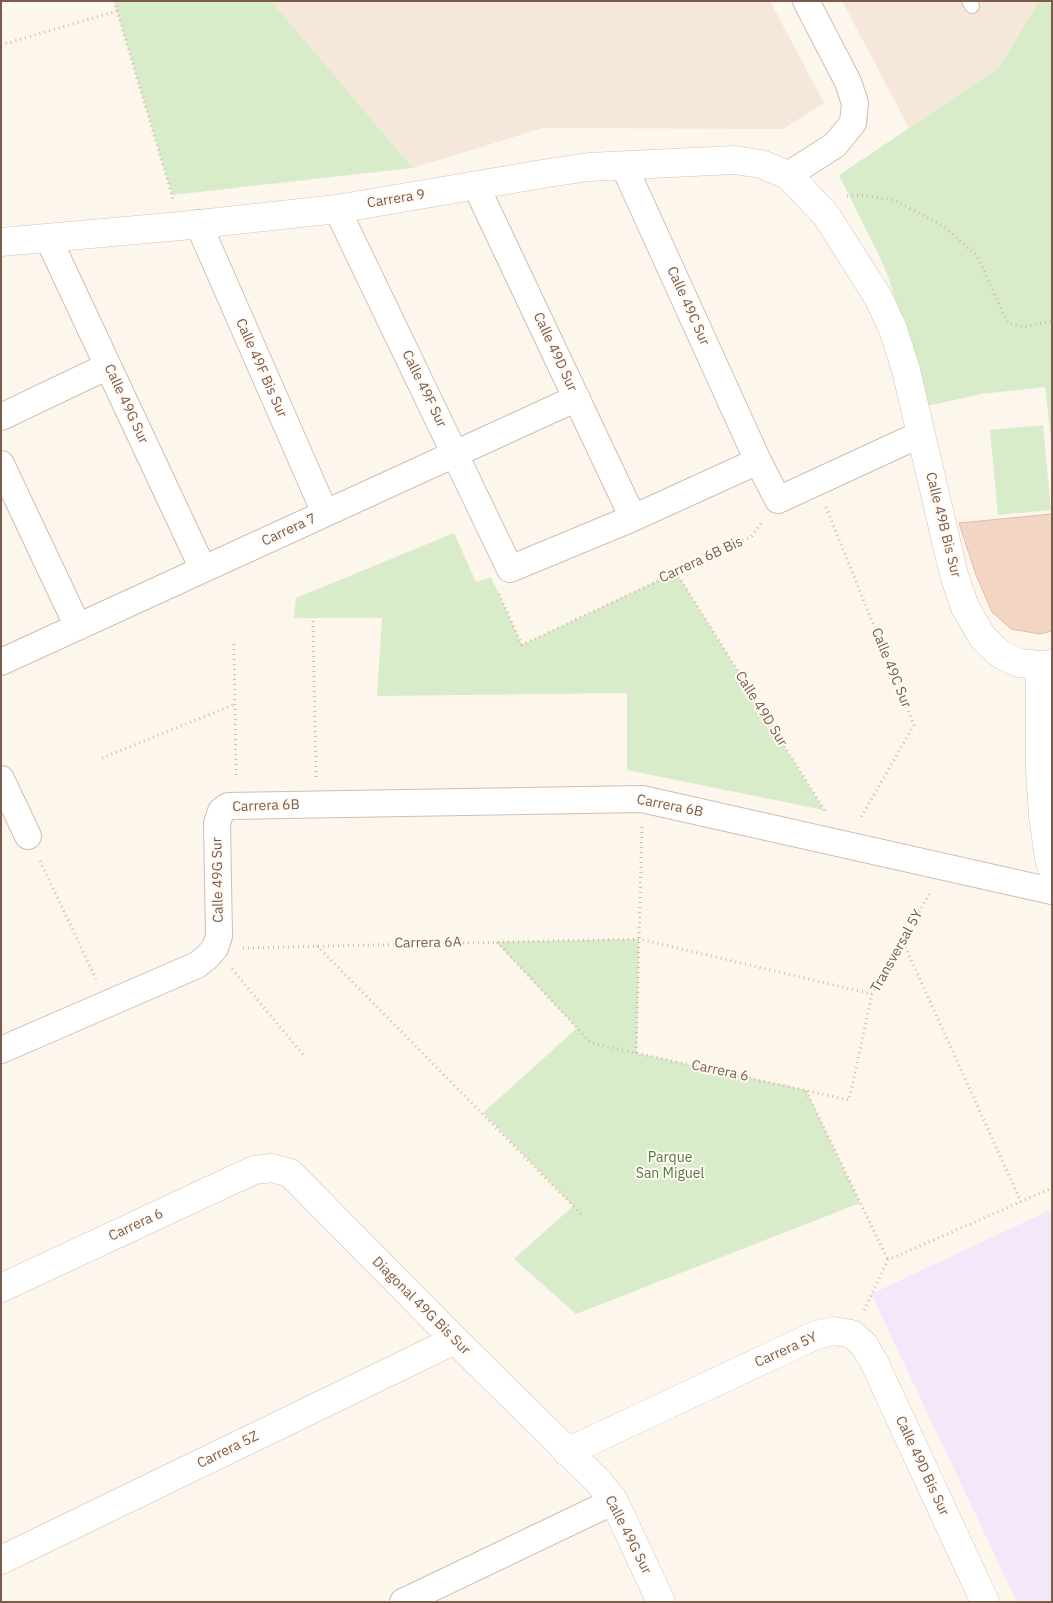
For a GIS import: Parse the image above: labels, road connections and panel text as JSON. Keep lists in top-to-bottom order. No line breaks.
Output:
{"streets":{"street":["Carrera 9","Calle 49C Sur","Calle 49D Sur","Calle 49F Bis Sur","Calle 49F Sur","Calle 49G Sur","Calle 49B Bis Sur","Carrera 7","Carrera 6B","Carrera 6","Diagonal 49G Bis Sur","Carrera 5Y","Carrera 5Z","Calle 49D Bis Sur"],"path":["Carrera 6B Bis","Carrera 6A","Transversal 5Y"]},"crossings":[["Carrera 9","Calle 49C Sur"],["Carrera 9","Calle 49D Sur"],["Carrera 9","Calle 49F Bis Sur"],["Carrera 9","Calle 49F Sur"],["Carrera 9","Calle 49G Sur"],["Carrera 9","Calle 49B Bis Sur"],["Calle 49C Sur","Calle 49D Sur"],["Calle 49C Sur","Carrera 6B Bis"],["Calle 49C Sur","Carrera 6B"],["Calle 49D Sur","Carrera 7"],["Calle 49D Sur","Carrera 6B Bis"],["Calle 49D Sur","Carrera 6B"],["Calle 49F Bis Sur","Carrera 7"],["Calle 49F Sur","Carrera 7"],["Calle 49F Sur","Carrera 6B Bis"],["Calle 49G Sur","Carrera 7"],["Calle 49G Sur","Carrera 6B"],["Calle 49G Sur","Carrera 6A"],["Calle 49G Sur","Diagonal 49G Bis Sur"],["Calle 49G Sur","Carrera 5Y"],["Carrera 6B","Transversal 5Y"],["Carrera 6A","Transversal 5Y"],["Carrera 6A","Carrera 6"],["Transversal 5Y","Carrera 6"],["Carrera 6","Diagonal 49G Bis Sur"],["Diagonal 49G Bis Sur","Carrera 5Y"],["Diagonal 49G Bis Sur","Carrera 5Z"],["Carrera 5Y","Calle 49D Bis Sur"]],"parks":["Parque San Miguel"]}
